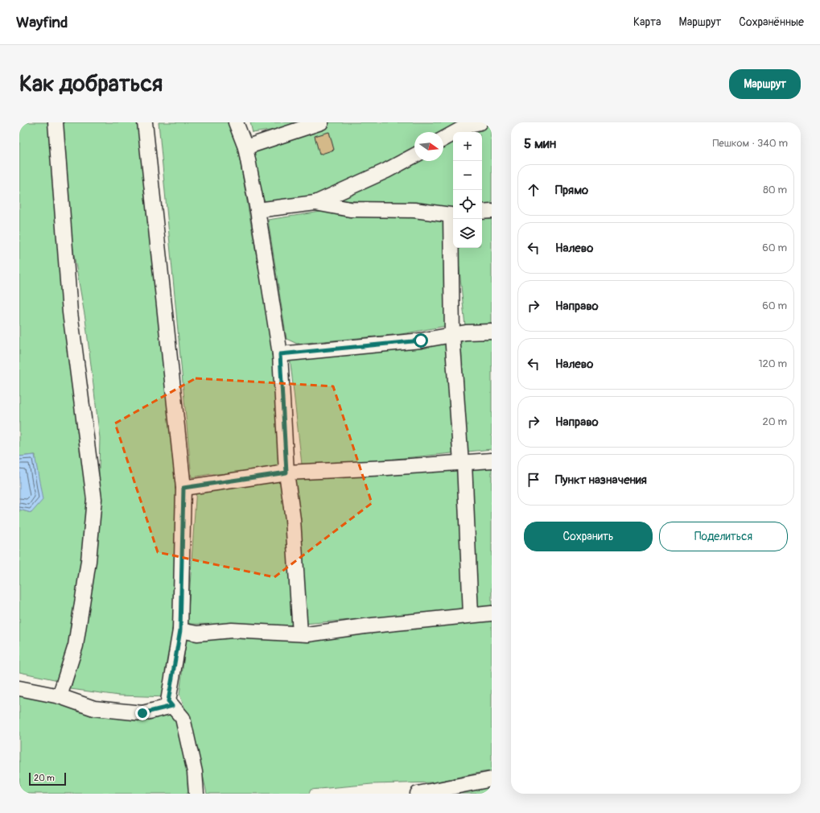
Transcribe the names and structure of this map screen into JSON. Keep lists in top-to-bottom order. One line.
{"scale_bar":"20 m","north":"right","page":{"header":"Wayfind","nav":["Карта","Маршрут","Сохранённые"],"buttons":["Маршрут",["Сохранить","Поделиться"]],"title":"Как добраться","heading":["5 мин","Пешком · 340 m"],"map_buttons":["+","−"],"list":[["Прямо","80 m"],["Налево","60 m"],["Направо","60 m"],["Налево","120 m"],["Направо","20 m"],"Пункт назначения"],"scale":"20 m"}}
